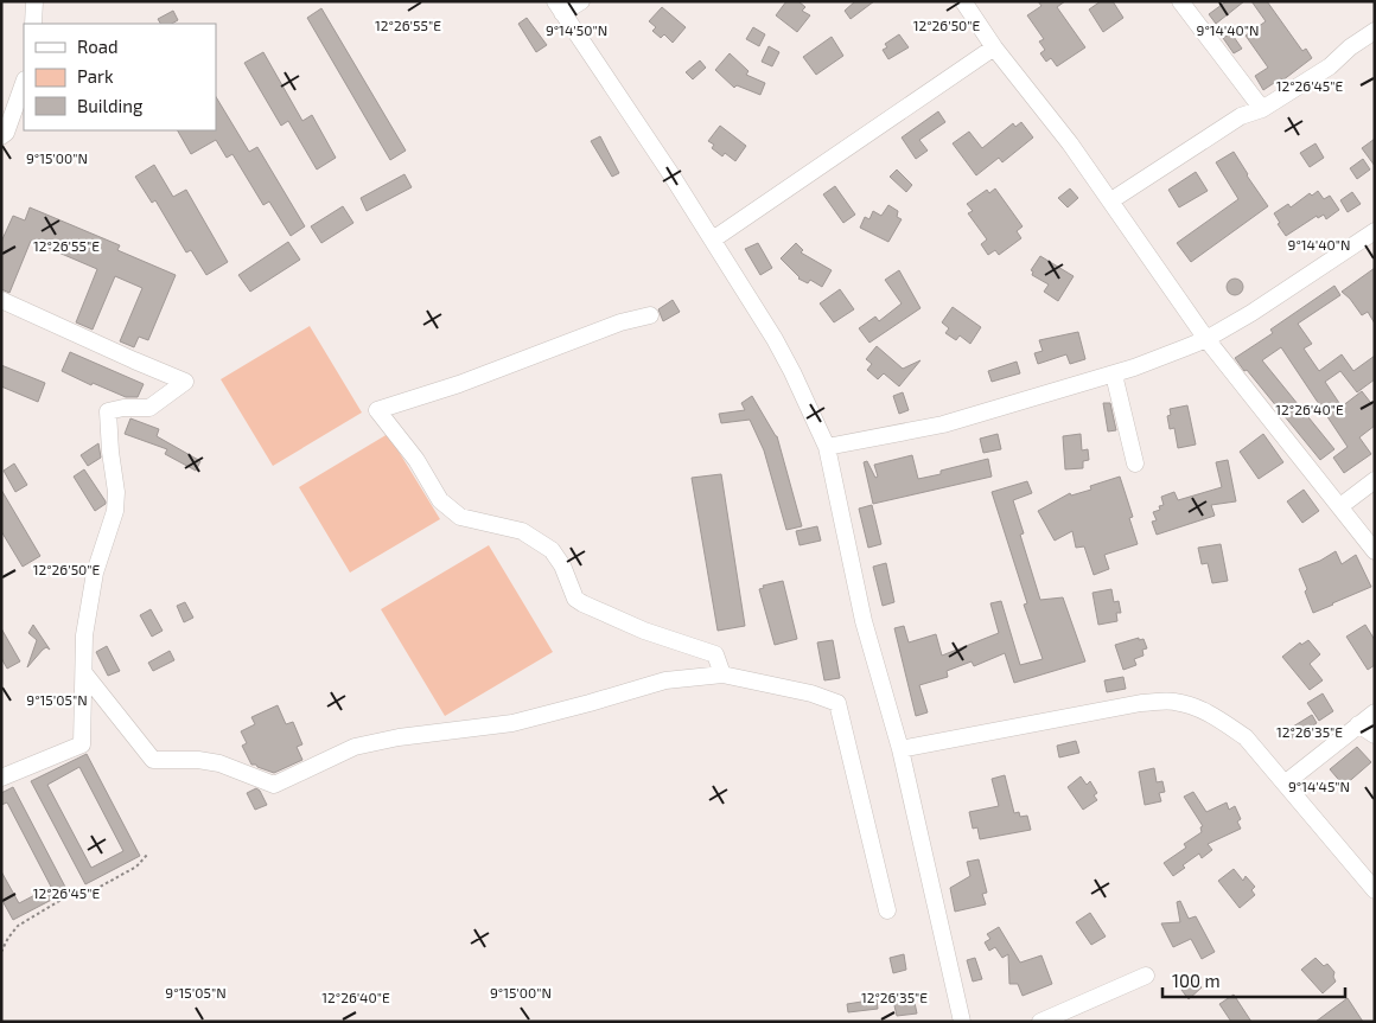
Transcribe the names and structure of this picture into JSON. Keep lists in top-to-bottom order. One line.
{"legend":["Road","Park","Building"],"scale_bar":"100 m","coordinates":["12°26'55\"E","12°26'50\"E","9°14'40\"N","9°14'50\"N","12°26'45\"E","9°15'00\"N","12°26'40\"E","9°15'05\"N","12°26'35\"E","9°14'45\"N"]}
